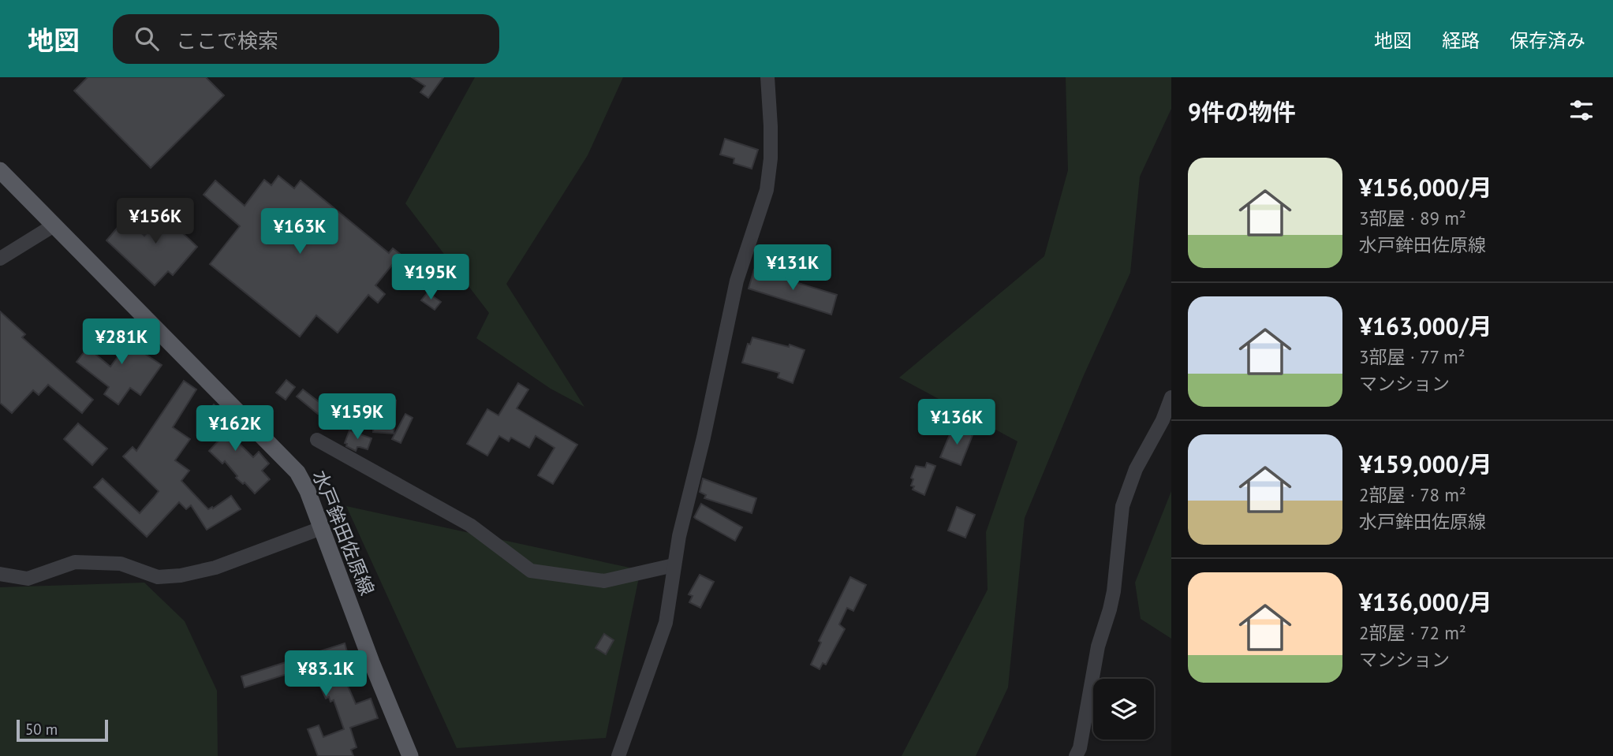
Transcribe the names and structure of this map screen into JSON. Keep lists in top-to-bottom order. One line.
{"streets":{"main road":["水戸鉾田佐原線"]},"scale_bar":"50 m","page":{"header":"地図","search":"ここで検索","nav":["地図","経路","保存済み"],"heading":"9件の物件","list":[{"name":"¥156,000/月","note":"3部屋 · 89 m² · 水戸鉾田佐原線"},{"name":"¥163,000/月","note":"3部屋 · 77 m² · マンション"},{"name":"¥159,000/月","note":"2部屋 · 78 m² · 水戸鉾田佐原線"},{"name":"¥136,000/月","note":"2部屋 · 72 m² · マンション"}],"price":["¥156K","¥163K","¥131K","¥195K","¥281K","¥159K","¥136K","¥162K","¥83.1K"],"scale":"50 m"}}
